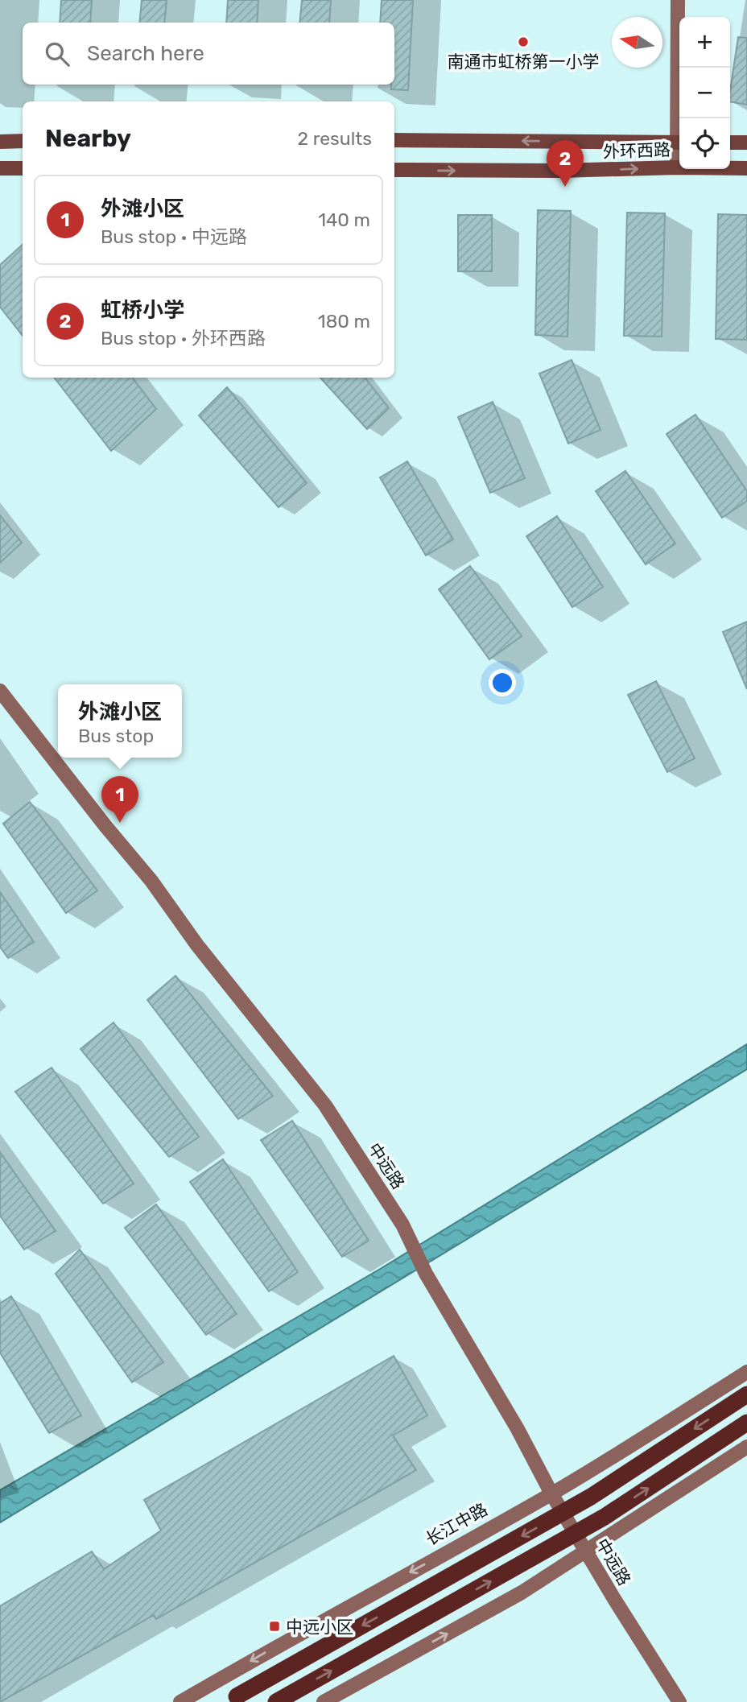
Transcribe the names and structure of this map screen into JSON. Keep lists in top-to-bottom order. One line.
{"streets":{"main road":["外环西路"],"street":["中远路","长江中路"]},"crossings":[["中远路","长江中路"]],"places":{"other":["南通市虹桥第一小学"],"transit":["中远小区"]},"north":"left","page":{"map_buttons":["+","−"],"search":"Search here","heading":["Nearby","2 results"],"pins":["2","1"],"list":[{"mark":"1","name":"外滩小区","note":"Bus stop · 中远路","value":"140 m"},{"mark":"2","name":"虹桥小学","note":"Bus stop · 外环西路","value":"180 m"}],"popup":["外滩小区","Bus stop"]}}
